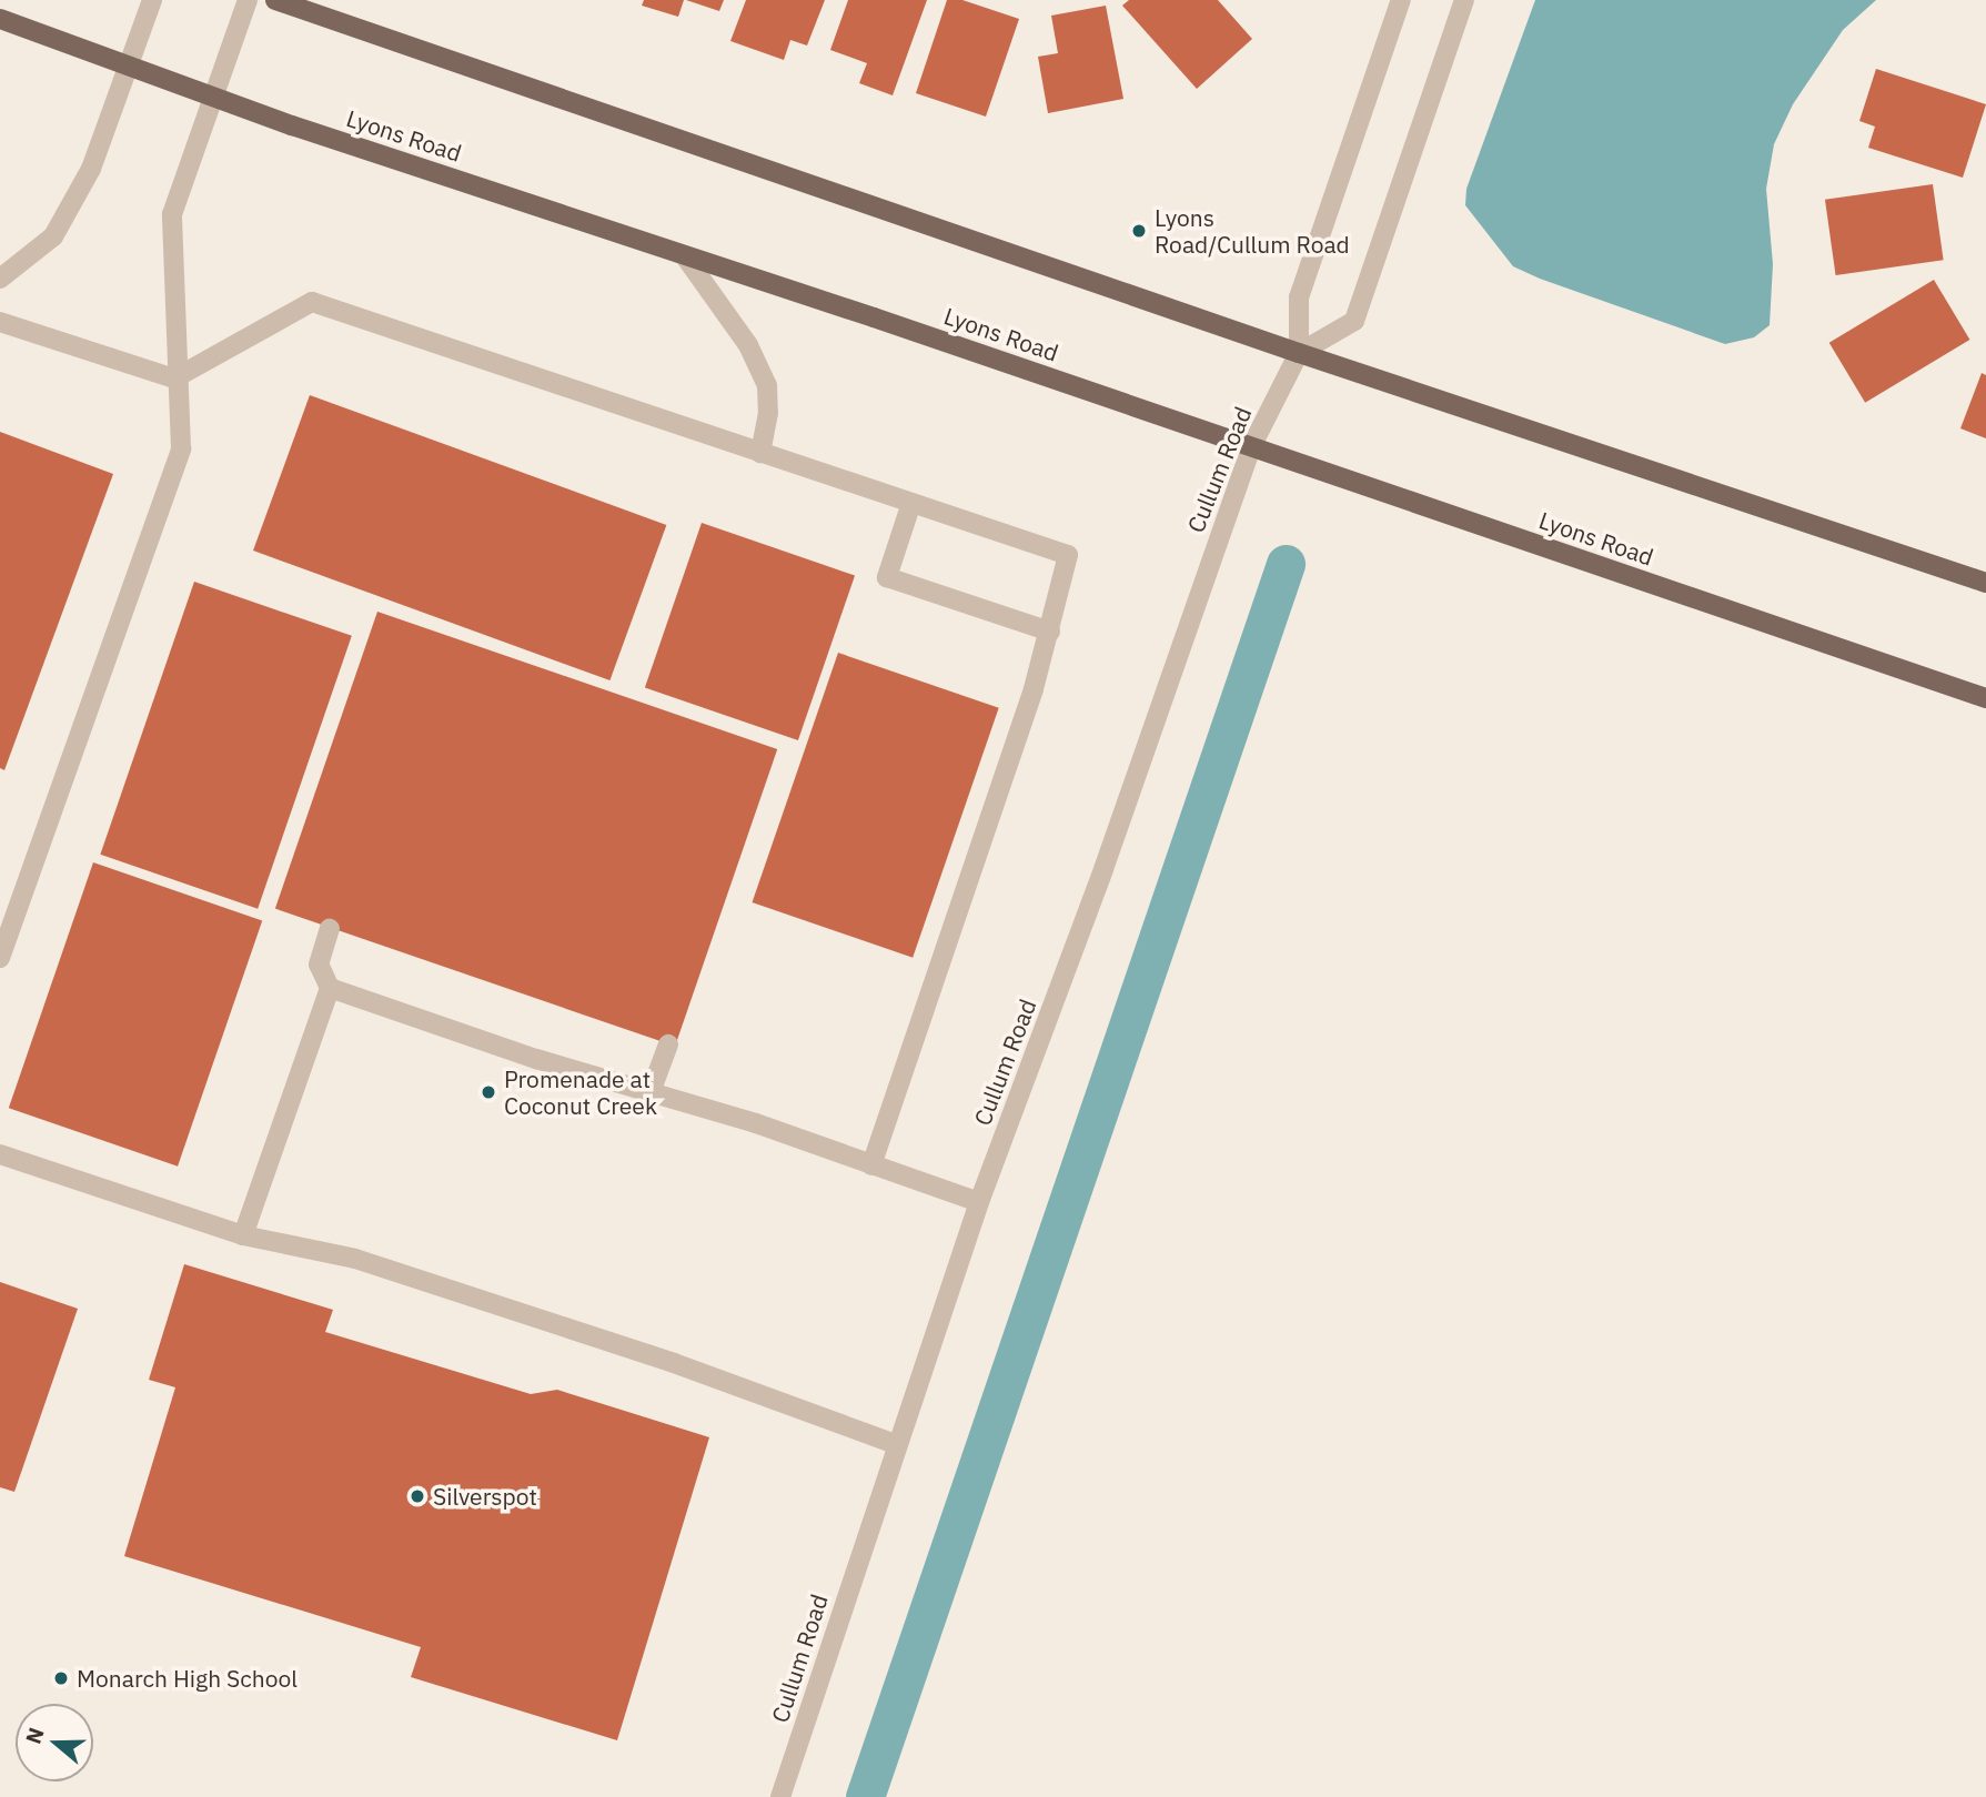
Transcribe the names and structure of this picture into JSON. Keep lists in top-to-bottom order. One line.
{"streets":{"main road":["Lyons Road"],"street":["Cullum Road"]},"crossings":[["Lyons Road","Cullum Road"]],"places":["Lyons Road/Cullum Road","Promenade at Coconut Creek","Silverspot","Monarch High School"],"north":"left"}
